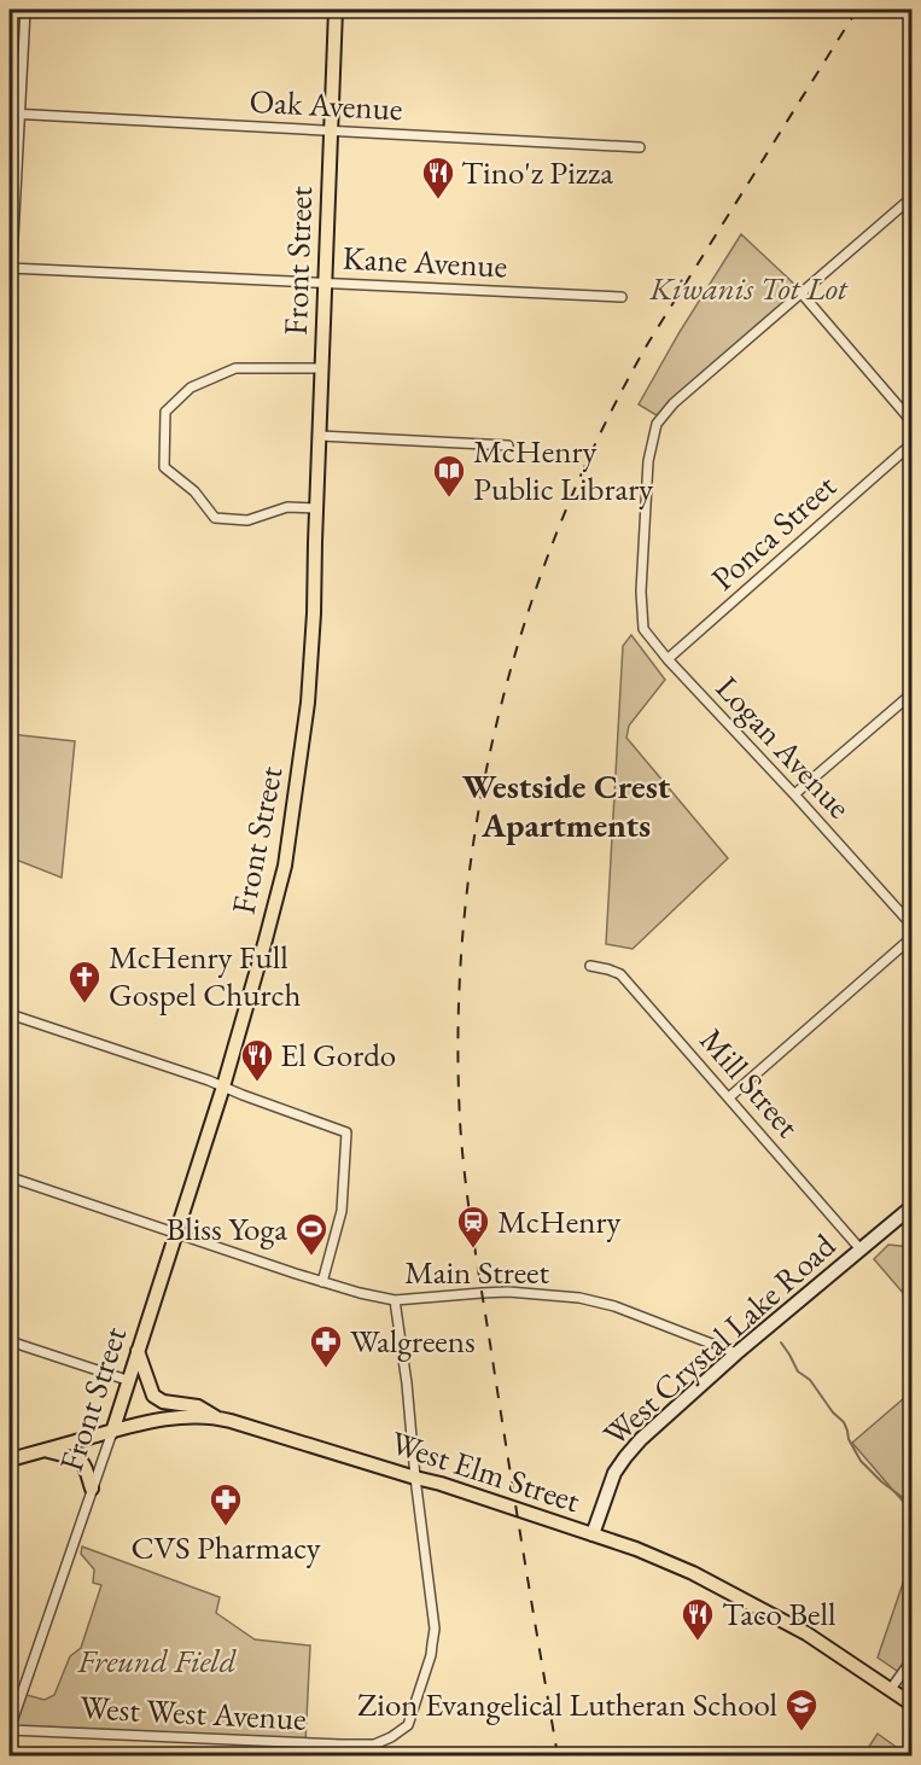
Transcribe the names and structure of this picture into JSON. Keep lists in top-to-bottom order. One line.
{"streets":{"main road":["Front Street","West Elm Street"],"street":["Oak Avenue","Kane Avenue","Ponca Street","Logan Avenue","Mill Street","Main Street","West Crystal Lake Road","West West Avenue"]},"crossings":[["Oak Avenue","Front Street"],["Front Street","Kane Avenue"],["Front Street","Main Street"],["Front Street","West Elm Street"],["Front Street","West West Avenue"],["Ponca Street","Logan Avenue"],["Mill Street","West Crystal Lake Road"],["Main Street","West Crystal Lake Road"],["West Crystal Lake Road","West Elm Street"],["West Elm Street","West West Avenue"]],"districts":["Westside Crest Apartments"],"parks":["Kiwanis Tot Lot","Freund Field"],"places":{"restaurant":["Tino'z Pizza","El Gordo","Taco Bell"],"library":["McHenry Public Library"],"church":["McHenry Full Gospel Church"],"station":["McHenry"],"sports":["Bliss Yoga"],"pharmacy":["Walgreens","CVS Pharmacy"],"school or university":["Zion Evangelical Lutheran School"]}}
